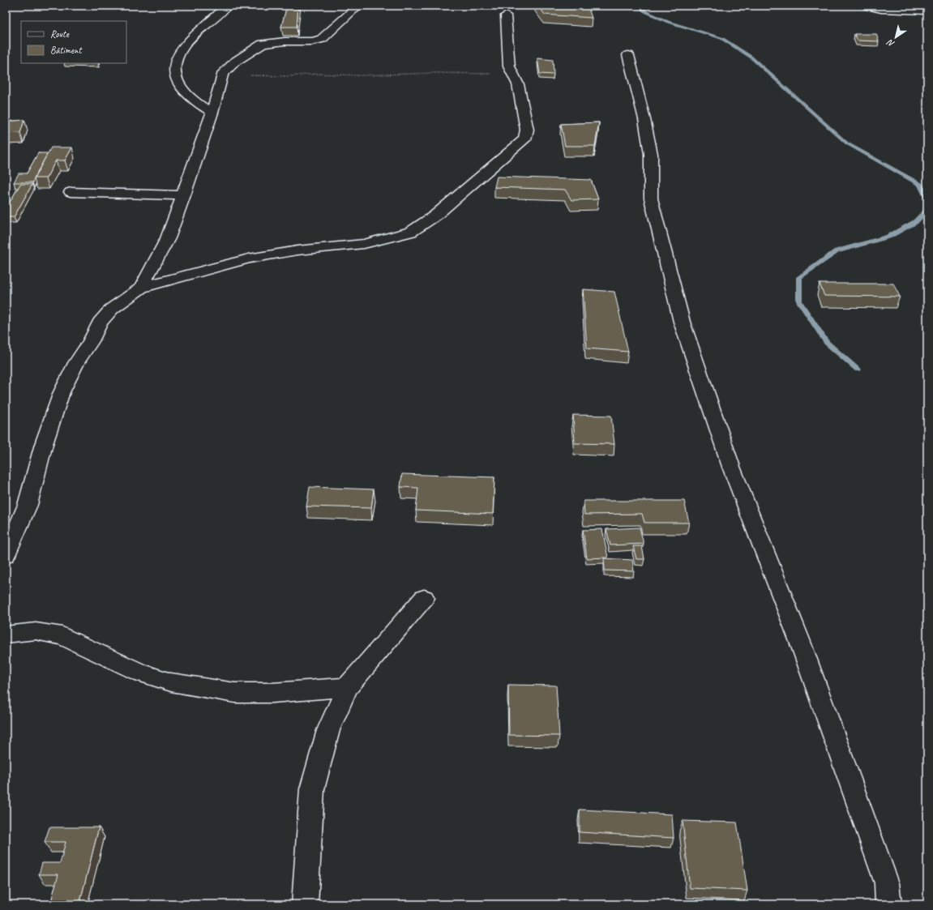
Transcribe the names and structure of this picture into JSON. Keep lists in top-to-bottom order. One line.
{"legend":["Route","Bâtiment"],"north":"bottom left"}
